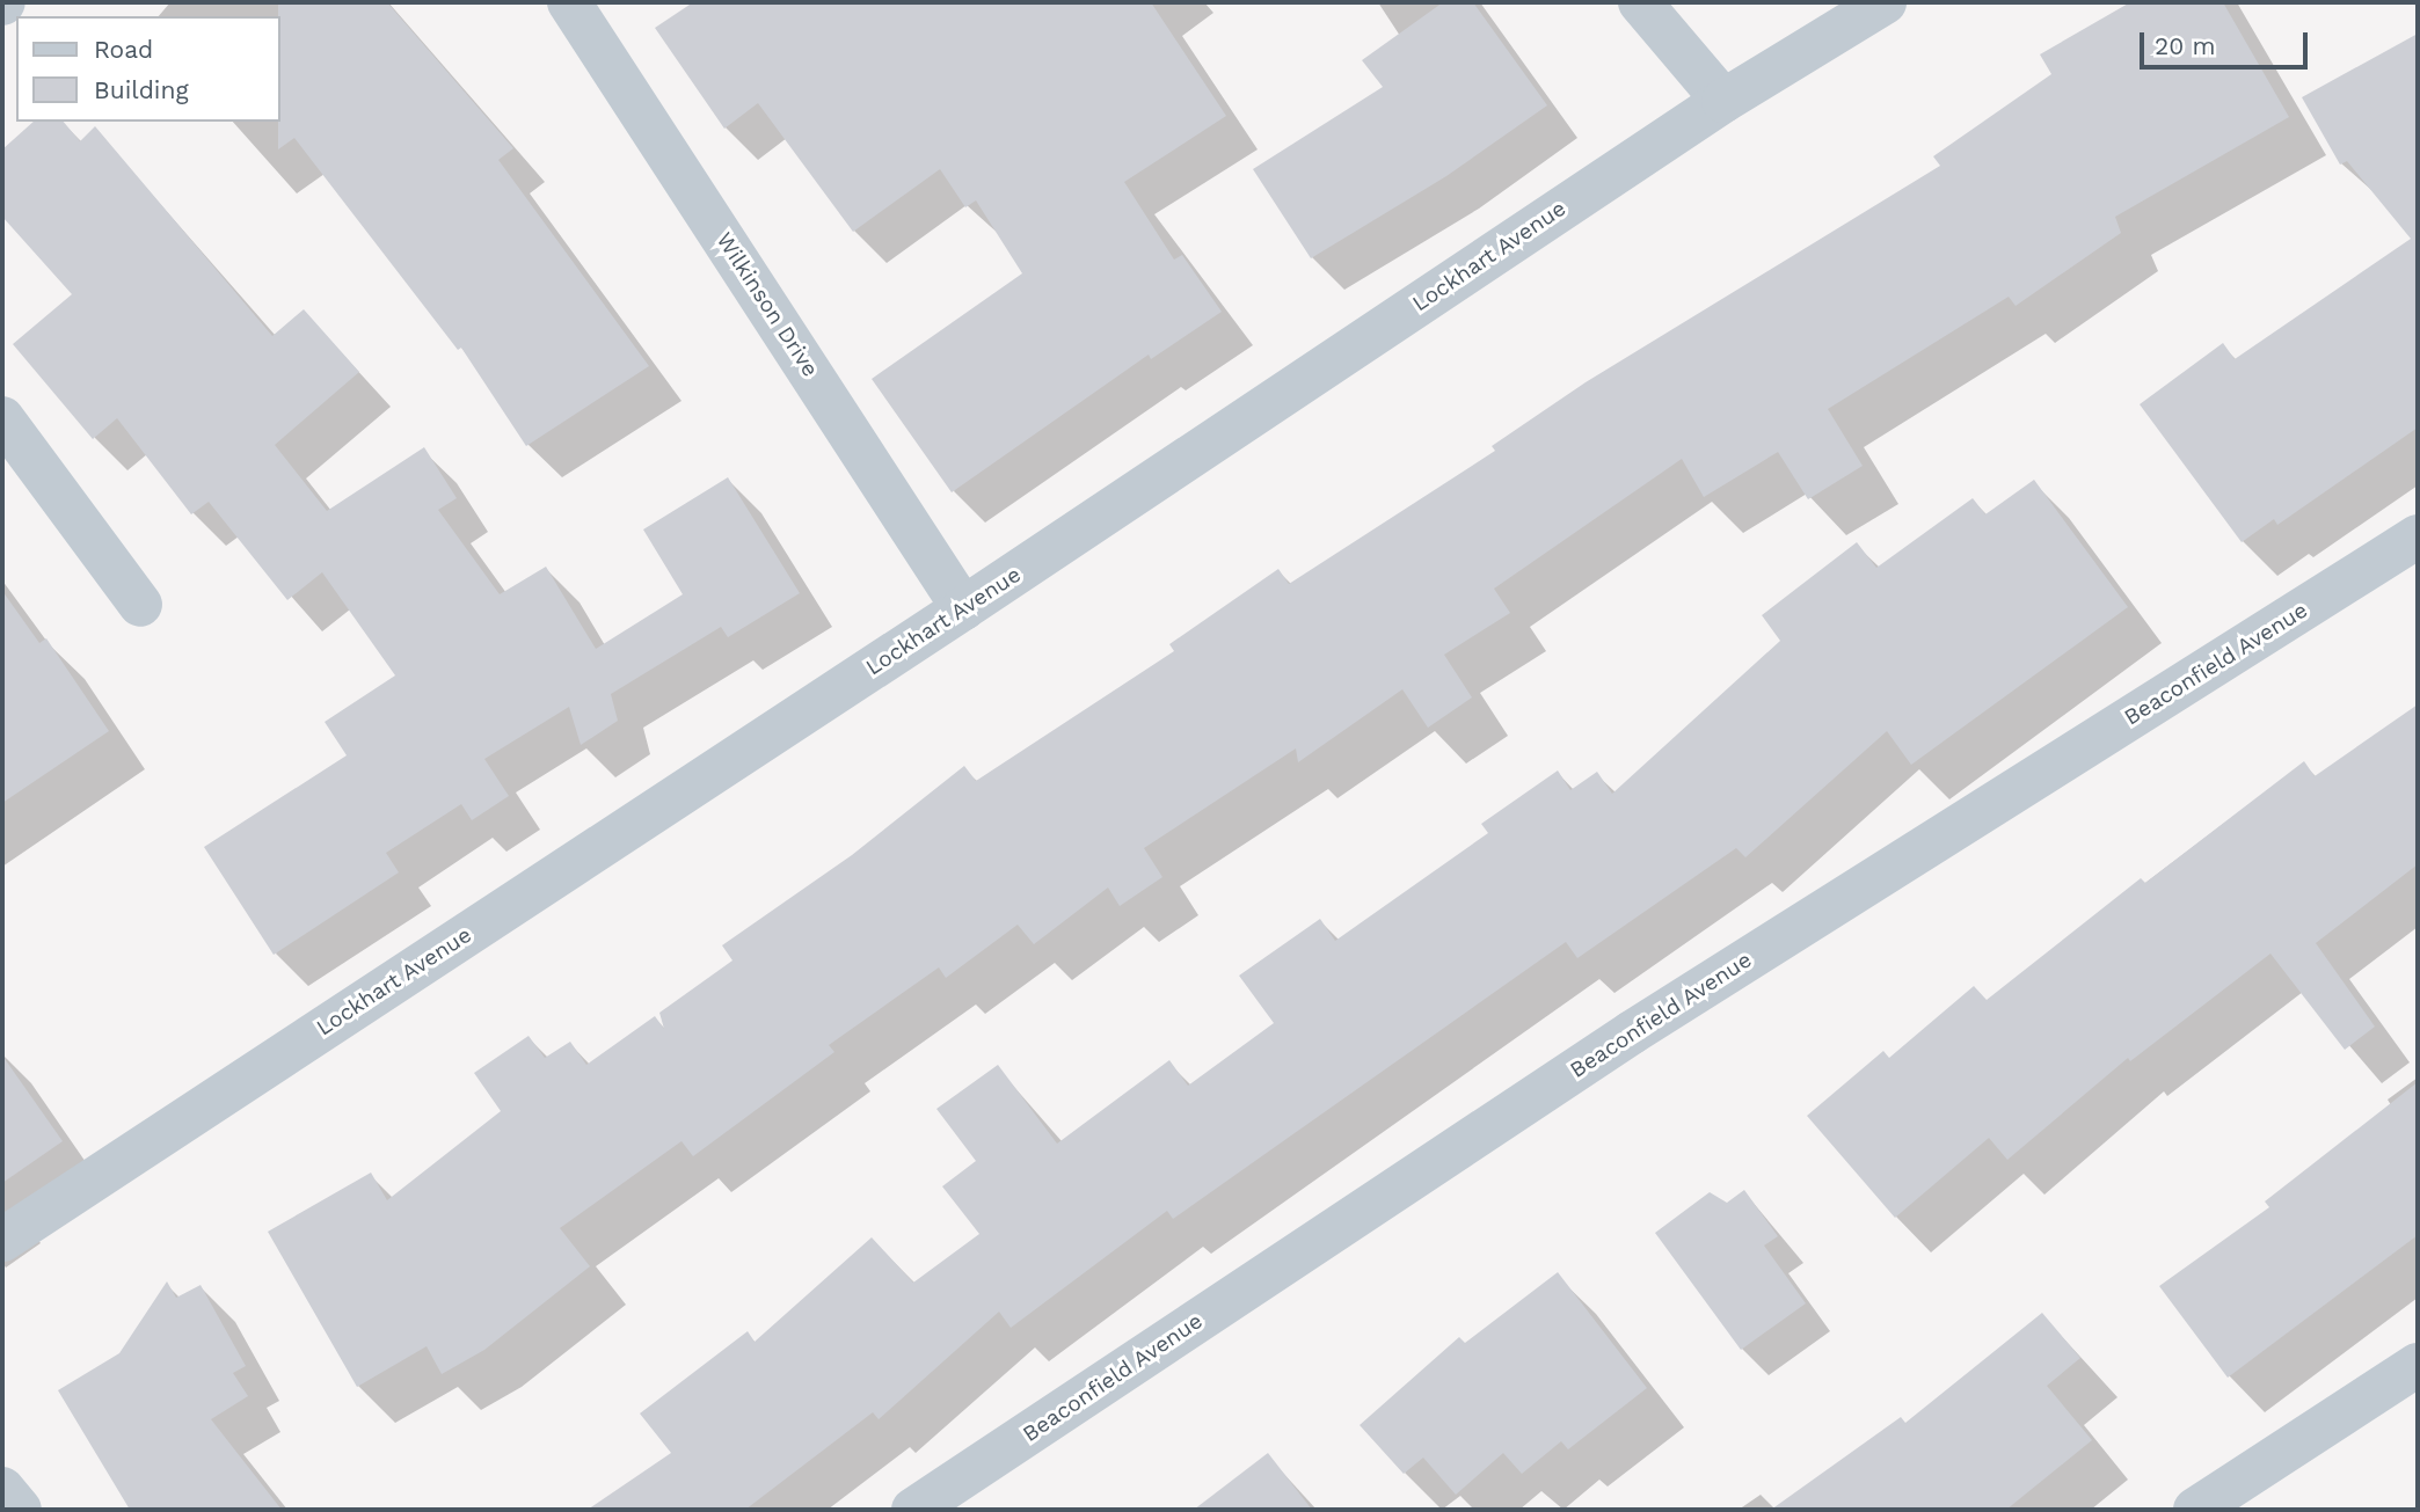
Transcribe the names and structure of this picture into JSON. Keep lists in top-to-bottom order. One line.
{"streets":{"street":["Lockhart Avenue","Wilkinson Drive","Beaconfield Avenue"]},"crossings":[["Lockhart Avenue","Wilkinson Drive"]],"legend":["Road","Building"],"scale_bar":"20 m"}
